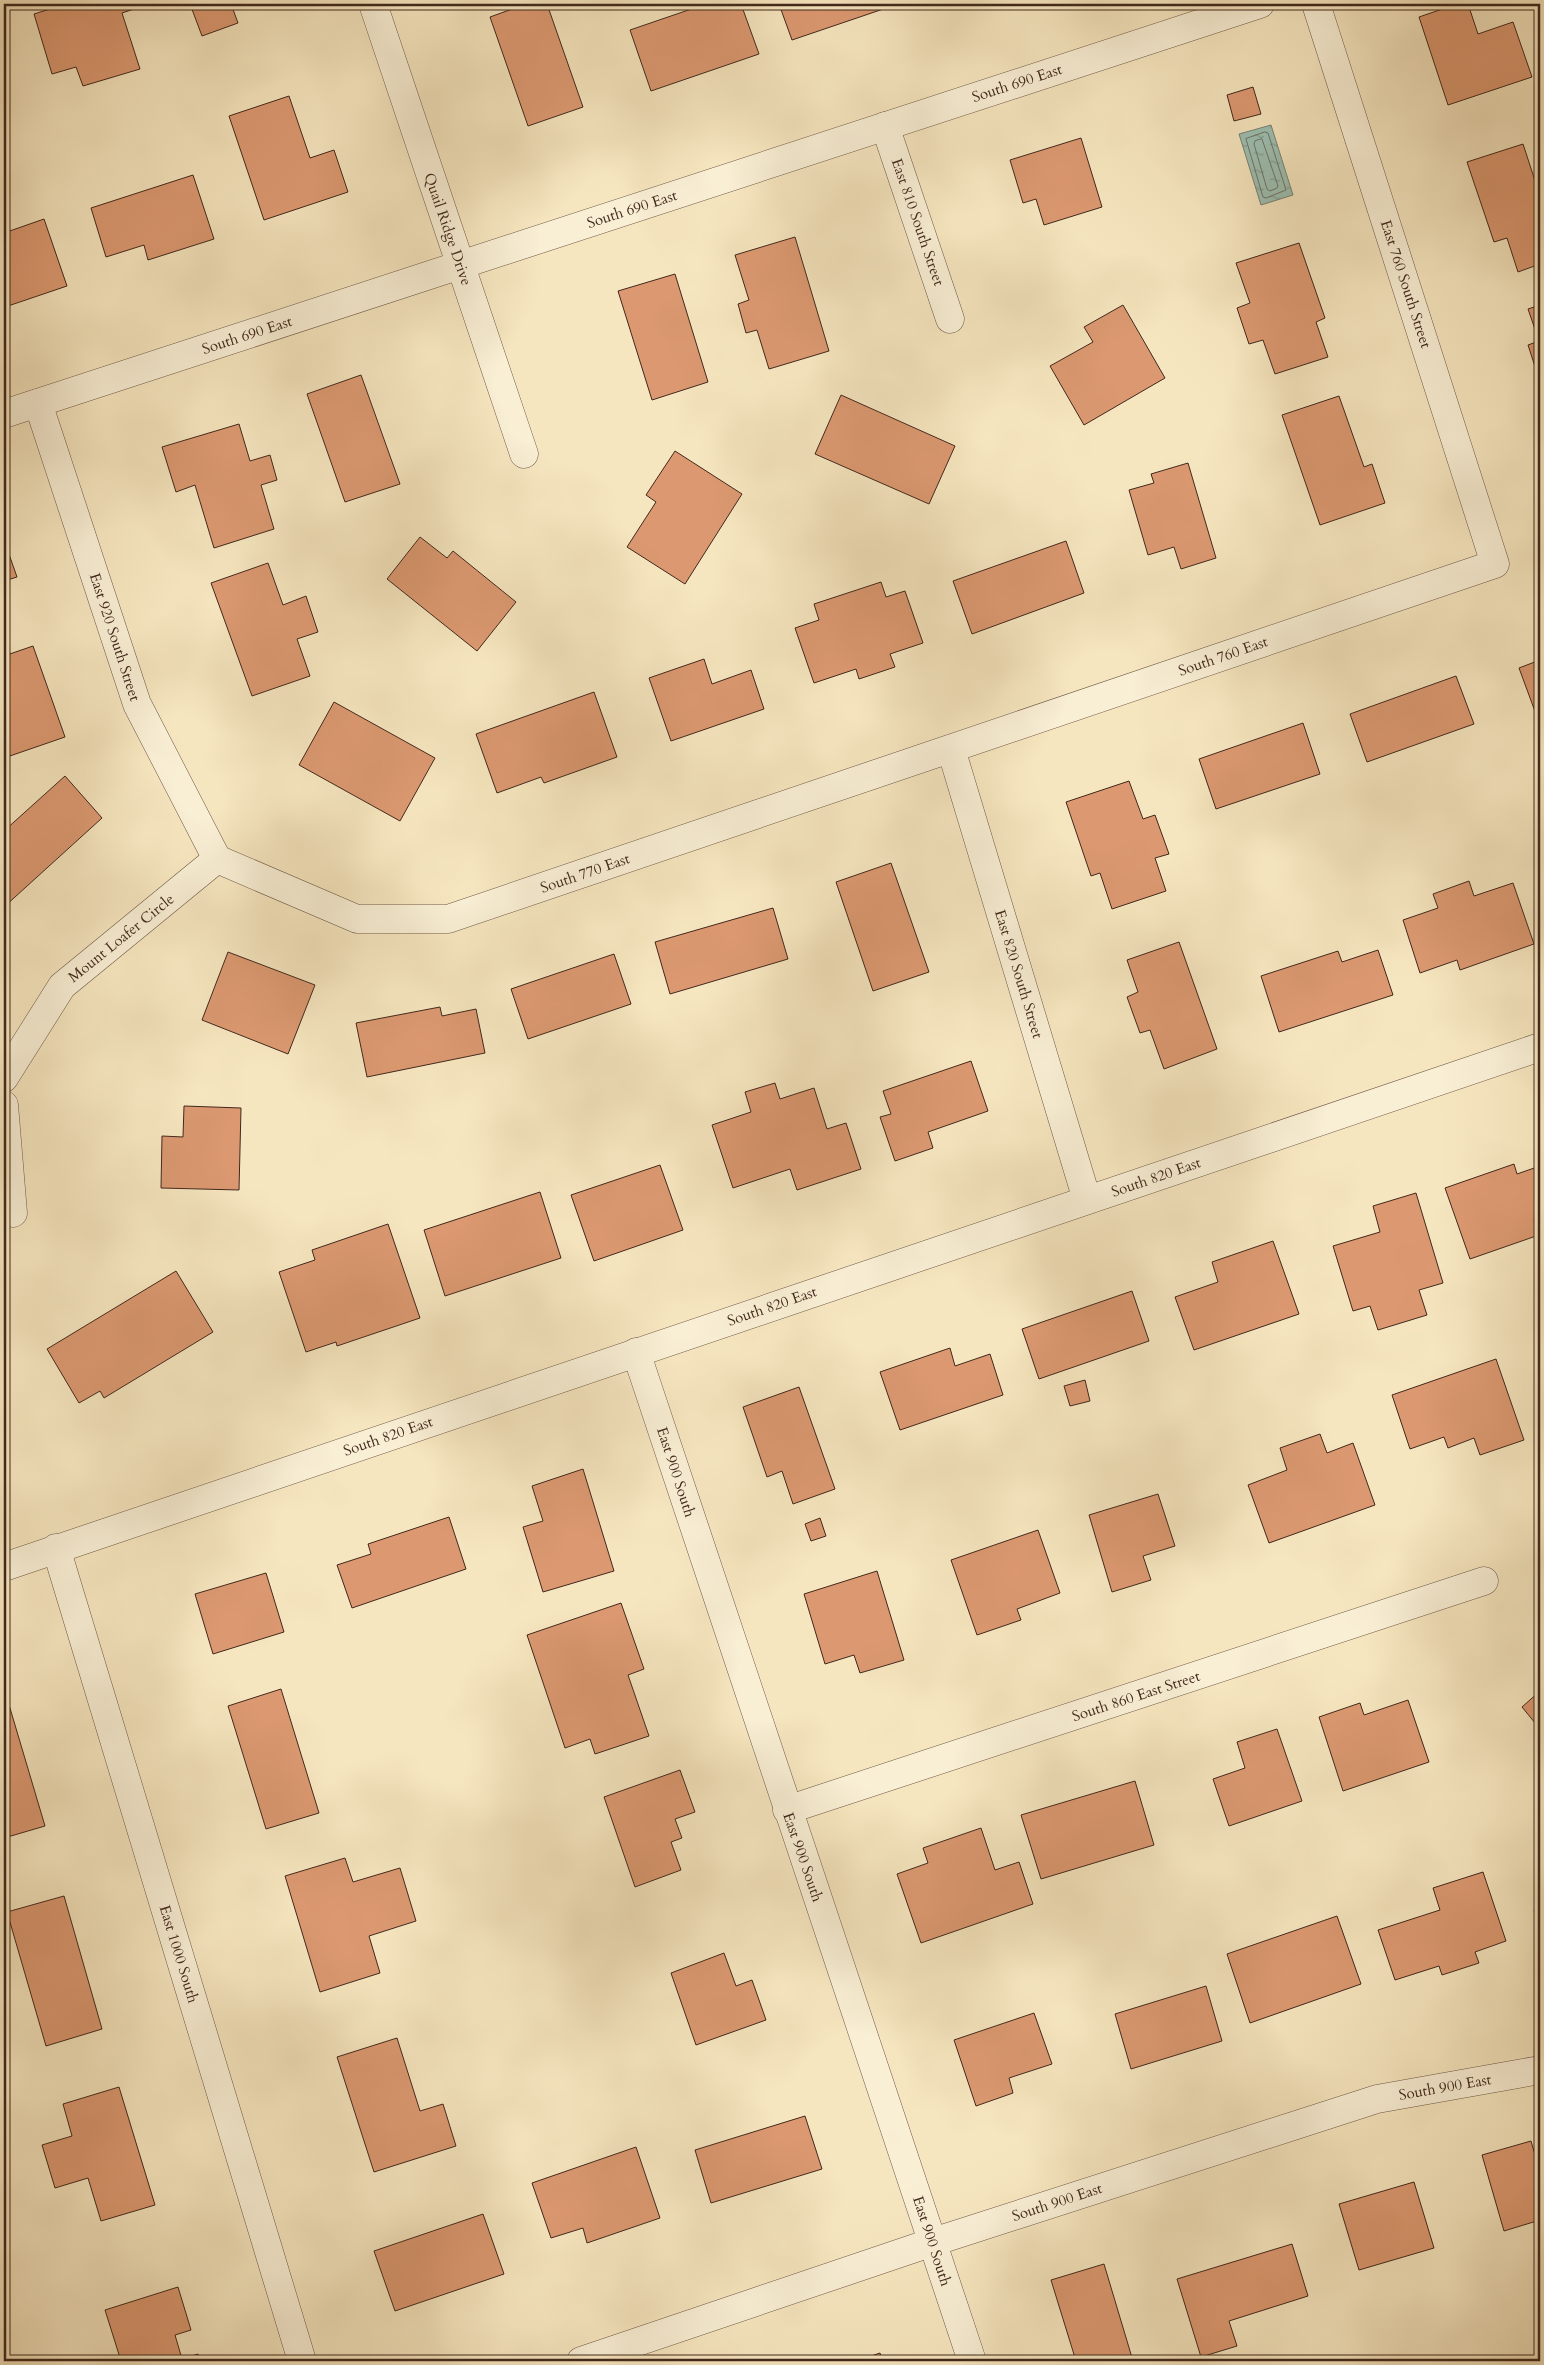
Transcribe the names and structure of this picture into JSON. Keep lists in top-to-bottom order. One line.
{"streets":{"street":["South 690 East","East 810 South Street","Quail Ridge Drive","East 760 South Street","East 920 South Street","South 760 East","South 770 East","Mount Loafer Circle","East 820 South Street","South 820 East","East 900 South","South 860 East Street","East 1000 South","South 900 East"]},"crossings":[["South 690 East","East 810 South Street"],["South 690 East","Quail Ridge Drive"],["South 690 East","East 920 South Street"],["East 760 South Street","South 760 East"],["East 920 South Street","South 770 East"],["East 920 South Street","Mount Loafer Circle"],["South 760 East","South 770 East"],["South 760 East","East 820 South Street"],["South 770 East","Mount Loafer Circle"],["South 770 East","East 820 South Street"],["East 820 South Street","South 820 East"],["South 820 East","East 900 South"],["South 820 East","East 1000 South"],["East 900 South","South 860 East Street"],["East 900 South","South 900 East"]]}
